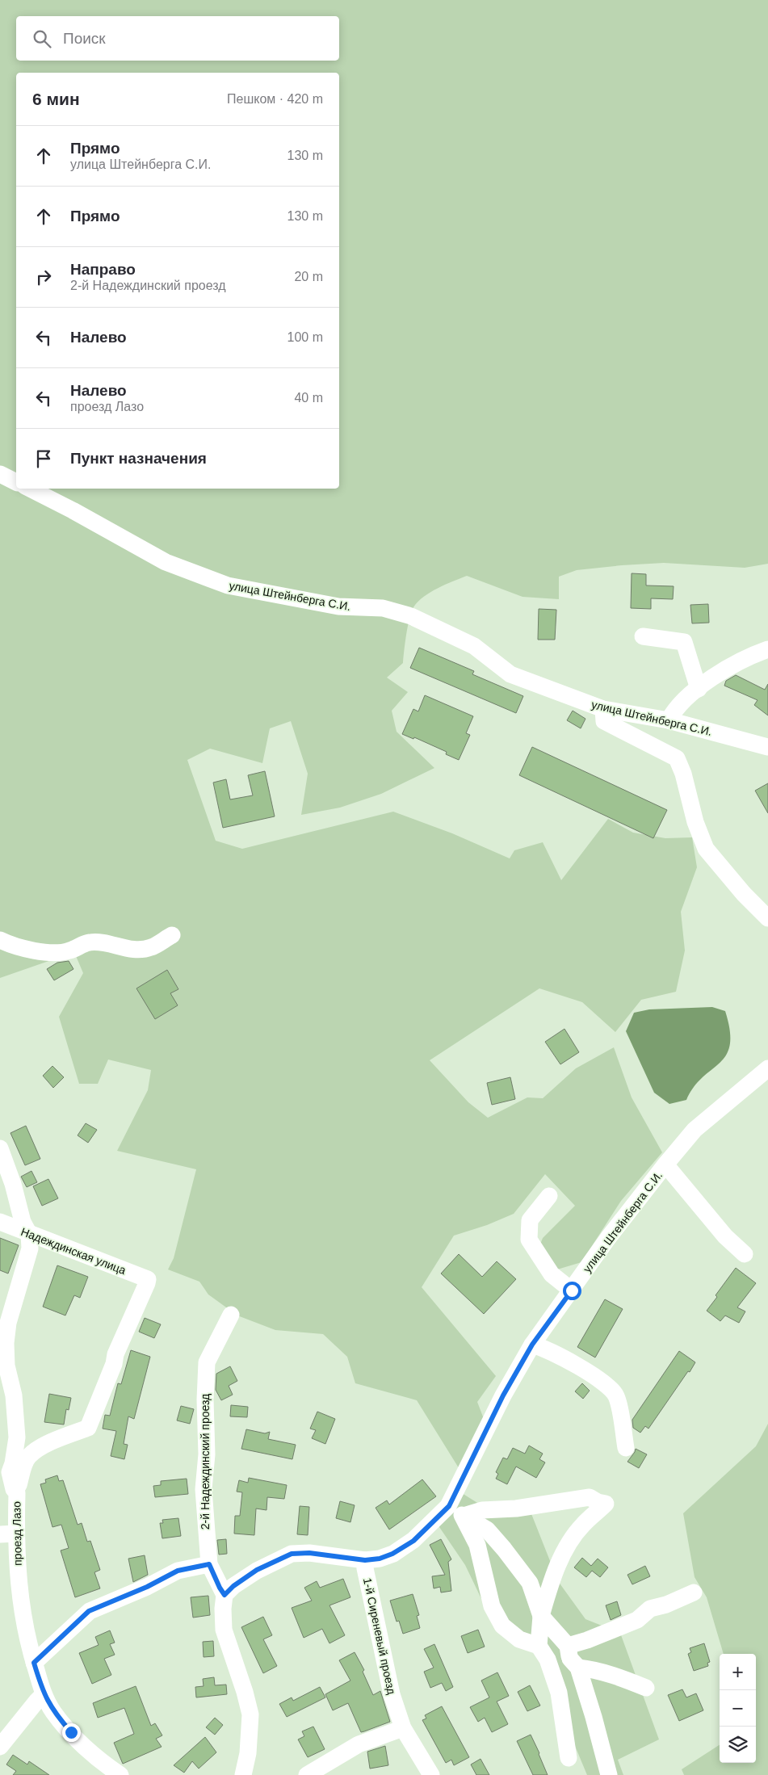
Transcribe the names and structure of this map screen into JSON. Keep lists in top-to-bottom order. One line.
{"streets":{"street":["улица Штейнберга С.И.","Надеждинская улица","2-й Надеждинский проезд","проезд Лазо","1-й Сиреневый проезд"]},"crossings":[["улица Штейнберга С.И.","2-й Надеждинский проезд"],["улица Штейнберга С.И.","1-й Сиреневый проезд"],["Надеждинская улица","проезд Лазо"]],"page":{"search":"Поиск","heading":["6 мин","Пешком · 420 m"],"list":[["Прямо","улица Штейнберга С.И.","130 m"],["Прямо","130 m"],["Направо","2-й Надеждинский проезд","20 m"],["Налево","100 m"],["Налево","проезд Лазо","40 m"],"Пункт назначения"],"map_buttons":["+","−"]}}
